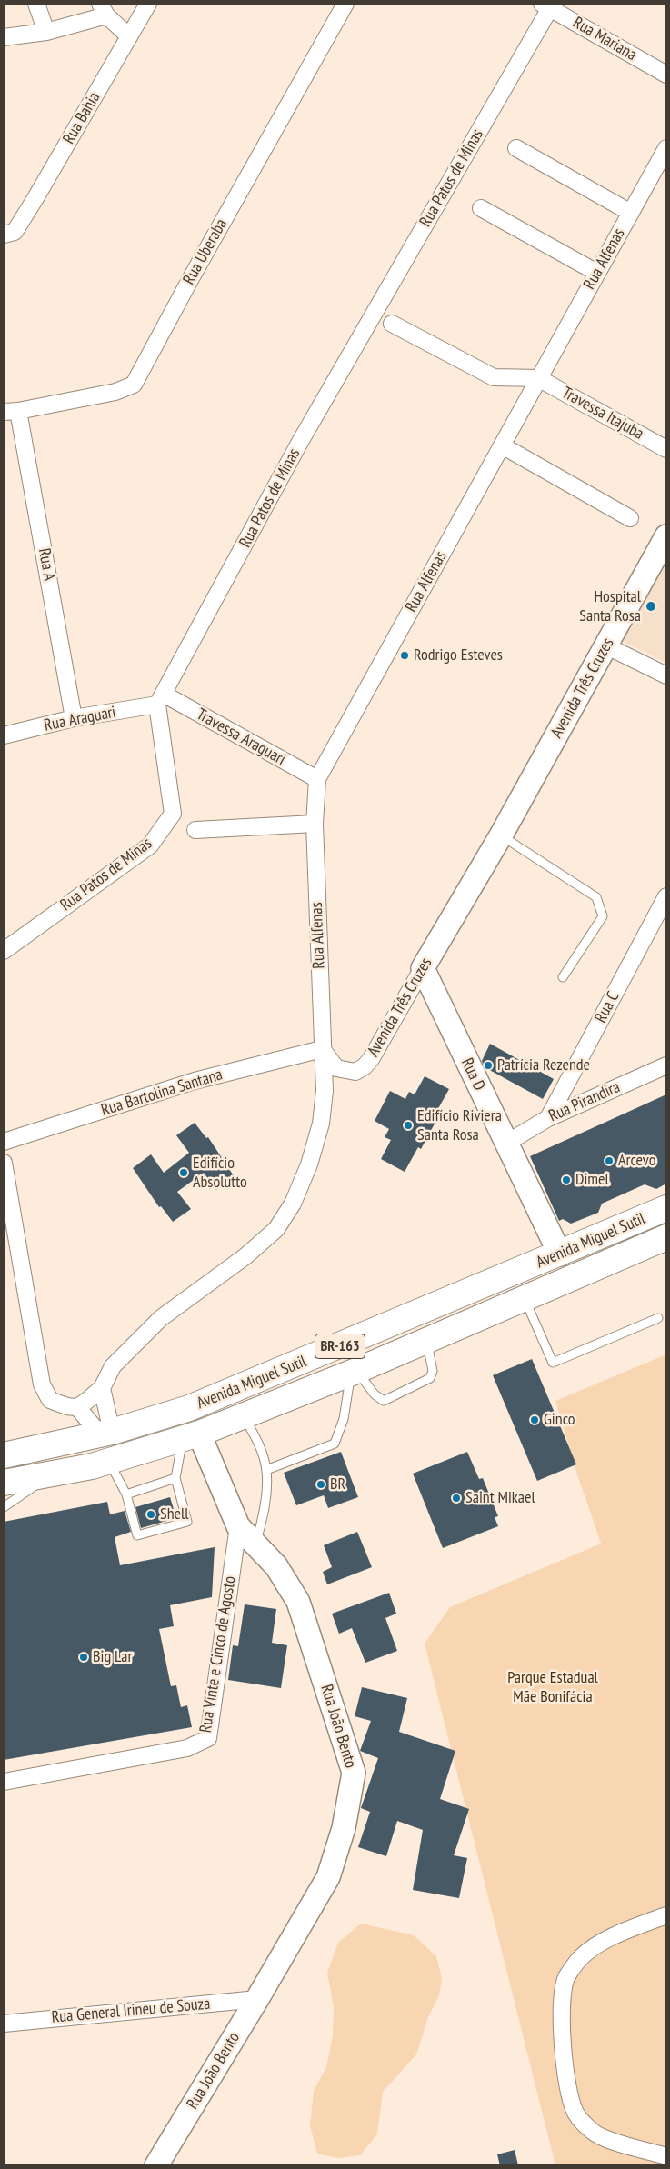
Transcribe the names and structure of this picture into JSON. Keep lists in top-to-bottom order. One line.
{"streets":{"highway":["Avenida Miguel Sutil","BR-163"],"street":["Rua Mariana","Rua Bahia","Rua Patos de Minas","Rua Uberaba","Rua Alfenas","Travessa Itajuba","Rua A","Avenida Três Cruzes","Rua Araguari","Travessa Araguari","Rua C","Rua D","Rua Bartolina Santana","Rua Pirandira","Rua Vinte e Cinco de Agosto","Rua João Bento","Rua General Irineu de Souza"]},"crossings":[["Rua Mariana","Rua Patos de Minas"],["Rua Patos de Minas","Rua Araguari"],["Rua Patos de Minas","Travessa Araguari"],["Rua Uberaba","Rua A"],["Rua Alfenas","Travessa Itajuba"],["Rua Alfenas","Avenida Três Cruzes"],["Rua Alfenas","Travessa Araguari"],["Rua Alfenas","Rua Bartolina Santana"],["Rua A","Rua Araguari"],["Avenida Três Cruzes","Rua D"],["Avenida Três Cruzes","Rua Bartolina Santana"],["Rua Araguari","Travessa Araguari"],["Rua C","Rua Pirandira"],["Rua D","Rua Pirandira"],["Rua D","Avenida Miguel Sutil"],["Avenida Miguel Sutil","Rua João Bento"],["Rua Vinte e Cinco de Agosto","Rua João Bento"],["Rua João Bento","Rua General Irineu de Souza"]],"parks":["Parque Estadual Mãe Bonifácia"],"places":["Hospital Santa Rosa","Rodrigo Esteves","Patrícia Rezende","Edifício Riviera Santa Rosa","Arcevo","Edifício Absolutto","Dimel","Ginco","BR","Saint Mikael","Shell","Big Lar"]}
